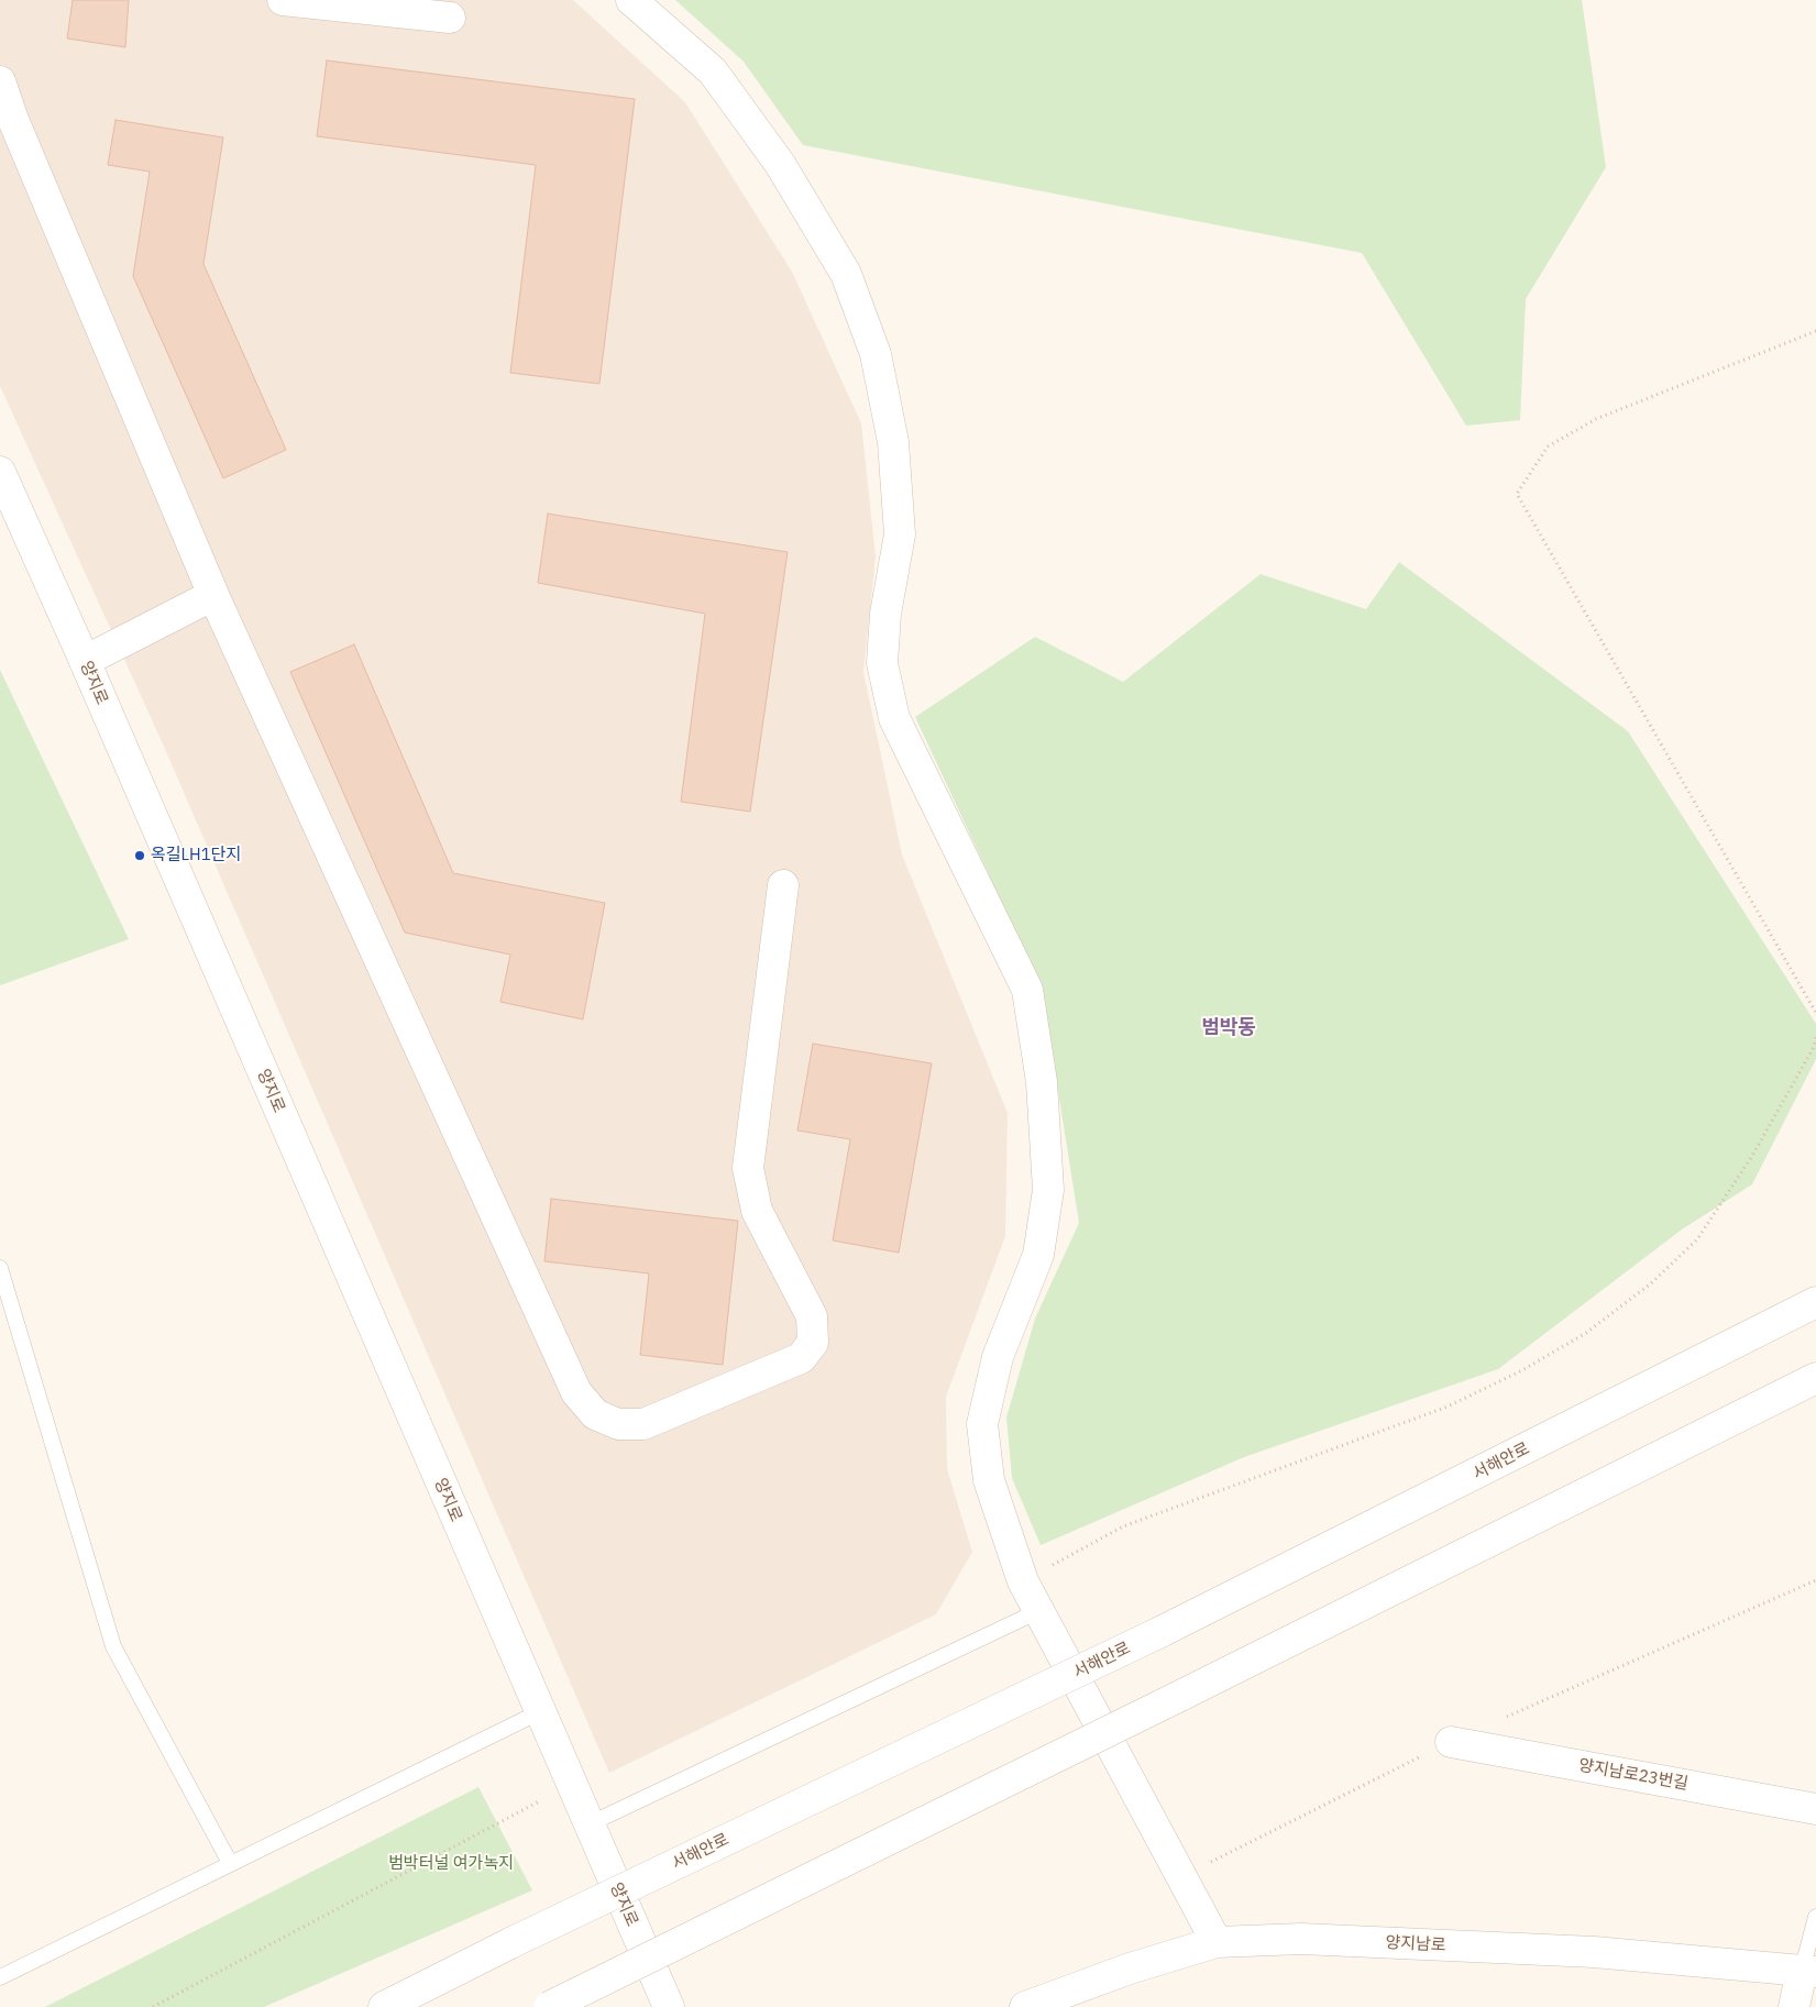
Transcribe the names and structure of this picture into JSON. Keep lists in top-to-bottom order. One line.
{"streets":{"street":["양지로","서해안로","양지남로23번길","양지남로"]},"districts":["범박동"],"parks":["범박터널 여가녹지"],"places":["옥길LH1단지"]}
